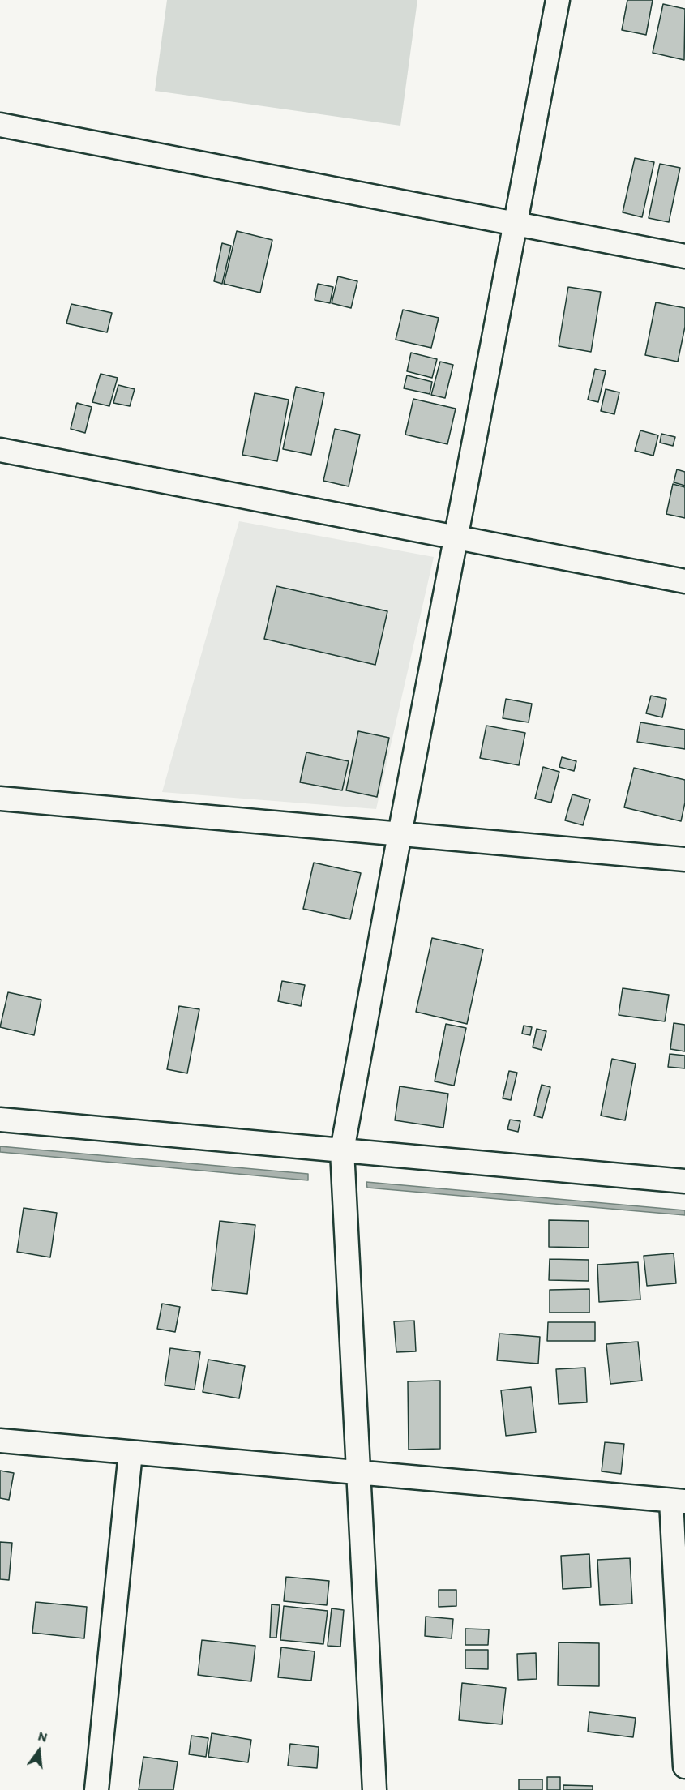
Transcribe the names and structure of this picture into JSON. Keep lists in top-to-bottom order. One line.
{"north":"top"}
